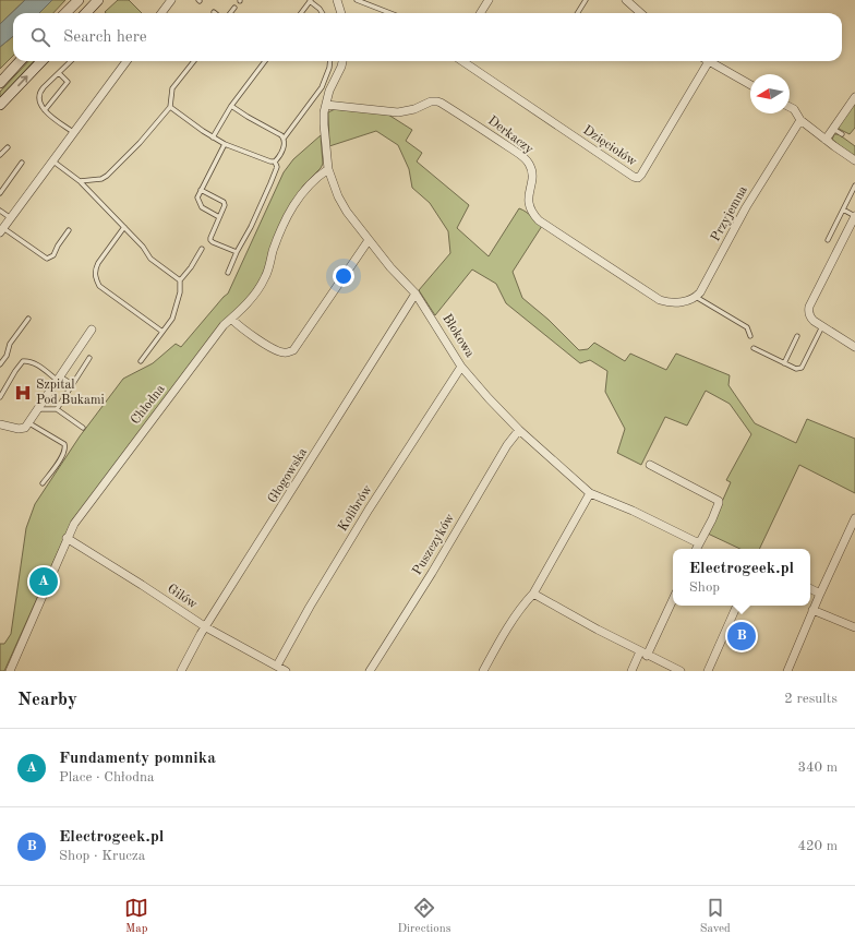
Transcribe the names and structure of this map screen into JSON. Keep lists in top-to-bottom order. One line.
{"streets":{"street":["Derkaczy","Dzięciołów","Przyjemna","Blokowa","Chłodna","Głogowska","Kolibrów","Puszczyków","Gilów"]},"crossings":[["Derkaczy","Przyjemna"],["Derkaczy","Blokowa"],["Blokowa","Chłodna"],["Blokowa","Głogowska"],["Blokowa","Kolibrów"],["Blokowa","Puszczyków"],["Chłodna","Gilów"],["Głogowska","Gilów"],["Kolibrów","Gilów"]],"places":{"hospital":["Szpital Pod Bukami"]},"north":"left","page":{"search":"Search here","popup":["Electrogeek.pl","Shop"],"pins":["A","B"],"heading":["Nearby","2 results"],"list":[{"mark":"A","name":"Fundamenty pomnika","note":"Place · Chłodna","value":"340 m"},{"mark":"B","name":"Electrogeek.pl","note":"Shop · Krucza","value":"420 m"}],"nav":["Map","Directions","Saved"]}}
